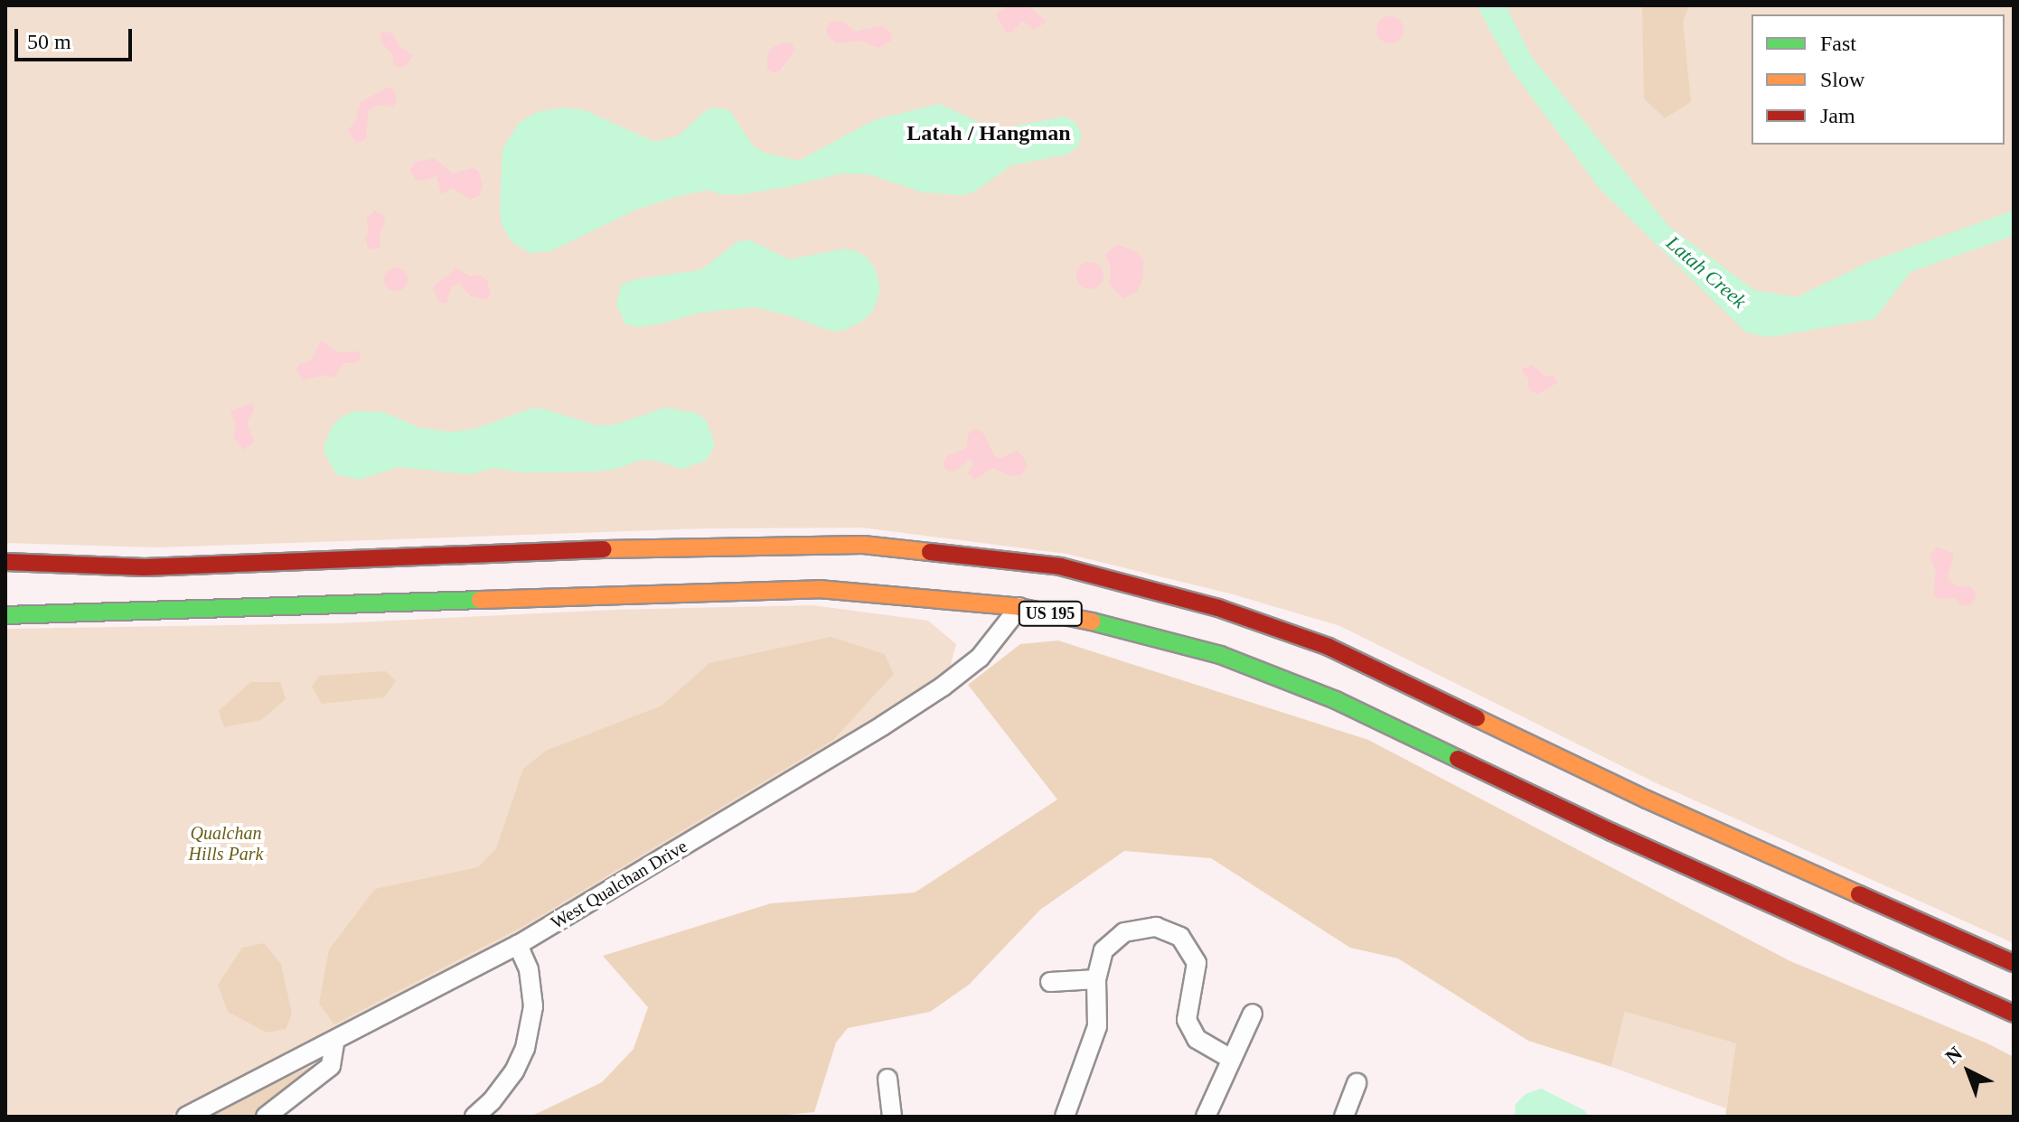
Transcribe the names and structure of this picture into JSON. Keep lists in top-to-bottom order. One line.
{"streets":{"highway":["US 195"],"street":["West Qualchan Drive"]},"crossings":[["US 195","West Qualchan Drive"]],"districts":["Latah / Hangman"],"water":["Latah Creek"],"parks":["Qualchan Hills Park"],"legend":["Fast","Slow","Jam"],"scale_bar":"50 m","north":"top left"}
